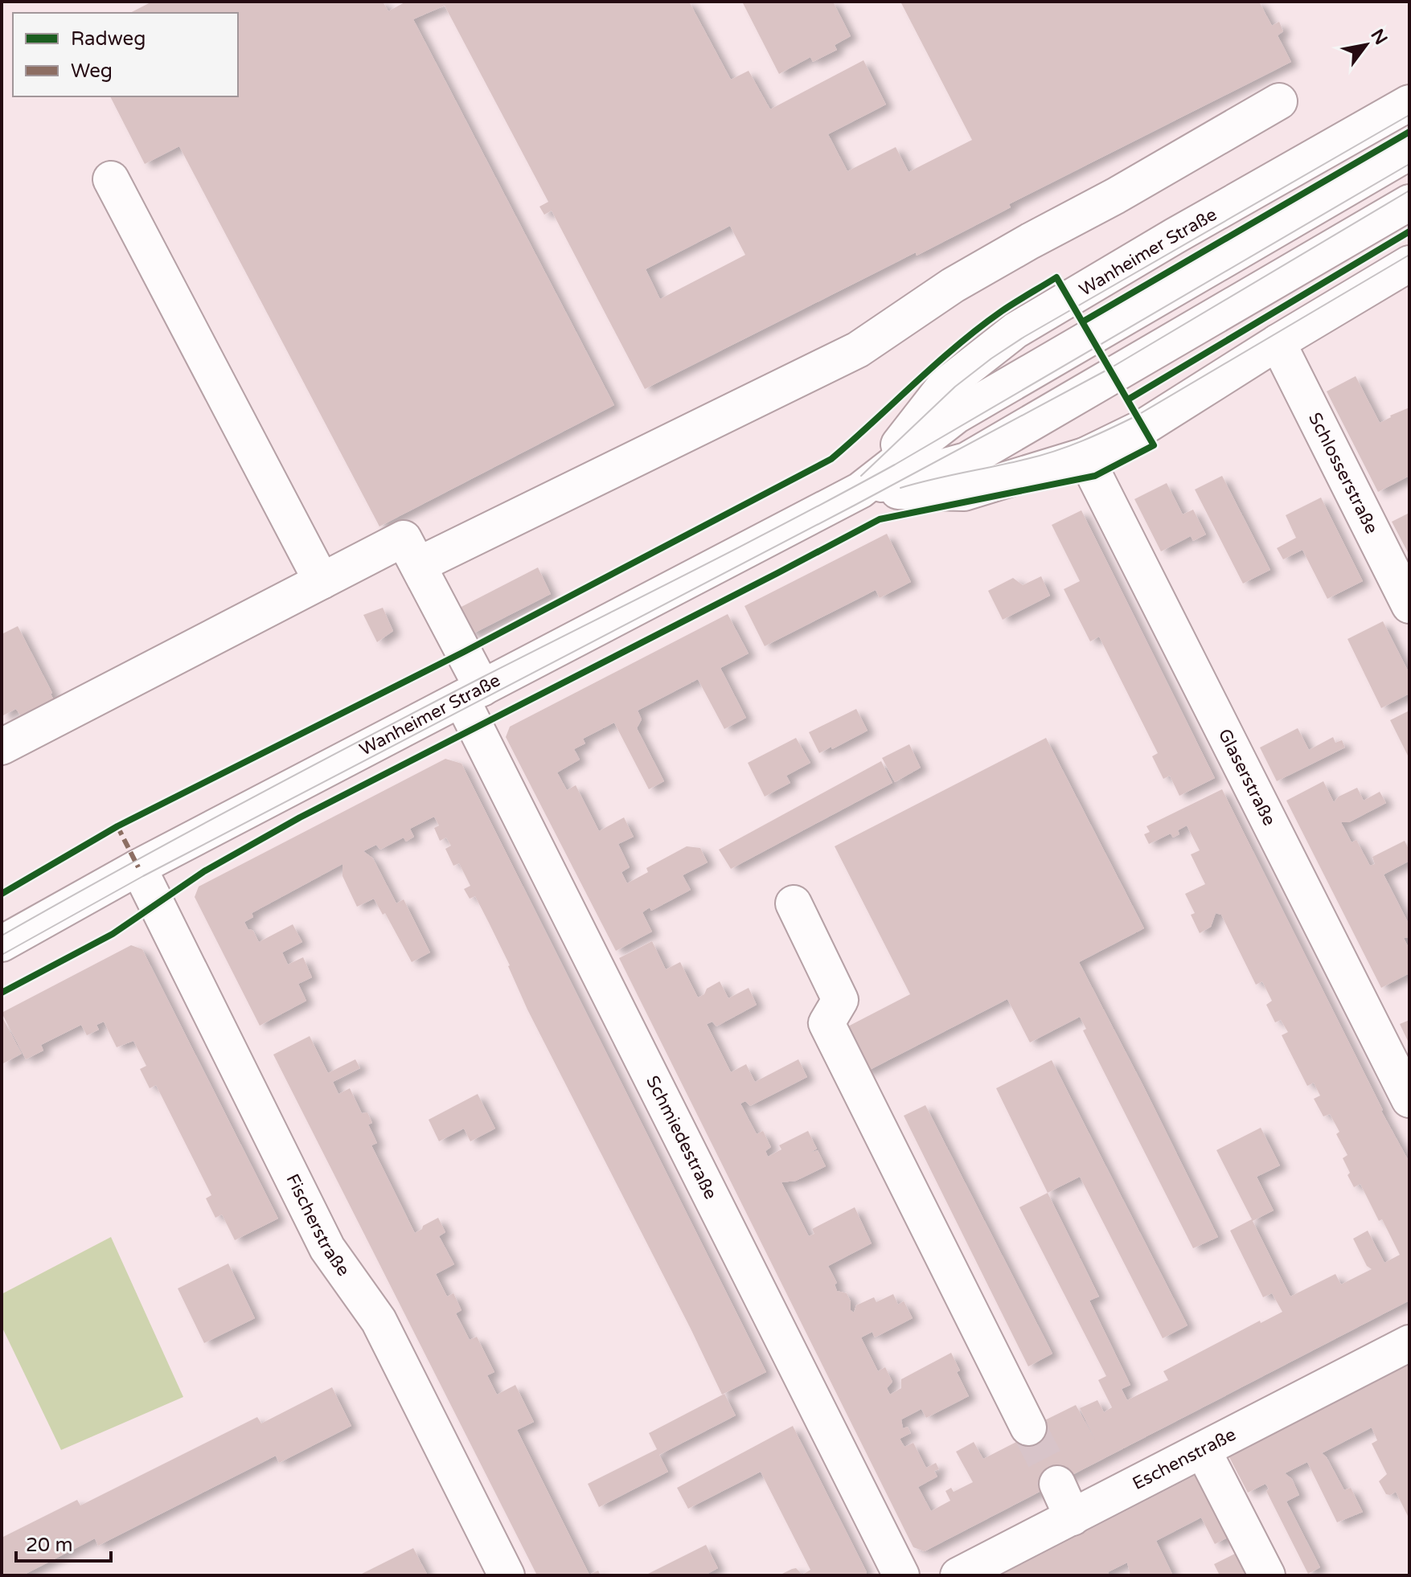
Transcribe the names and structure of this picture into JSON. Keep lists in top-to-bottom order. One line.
{"streets":{"street":["Wanheimer Straße","Schlosserstraße","Glaserstraße","Schmiedestraße","Fischerstraße","Eschenstraße"]},"crossings":[["Wanheimer Straße","Schlosserstraße"],["Wanheimer Straße","Glaserstraße"],["Wanheimer Straße","Schmiedestraße"],["Wanheimer Straße","Fischerstraße"]],"legend":["Radweg","Weg"],"scale_bar":"20 m","north":"top right"}
